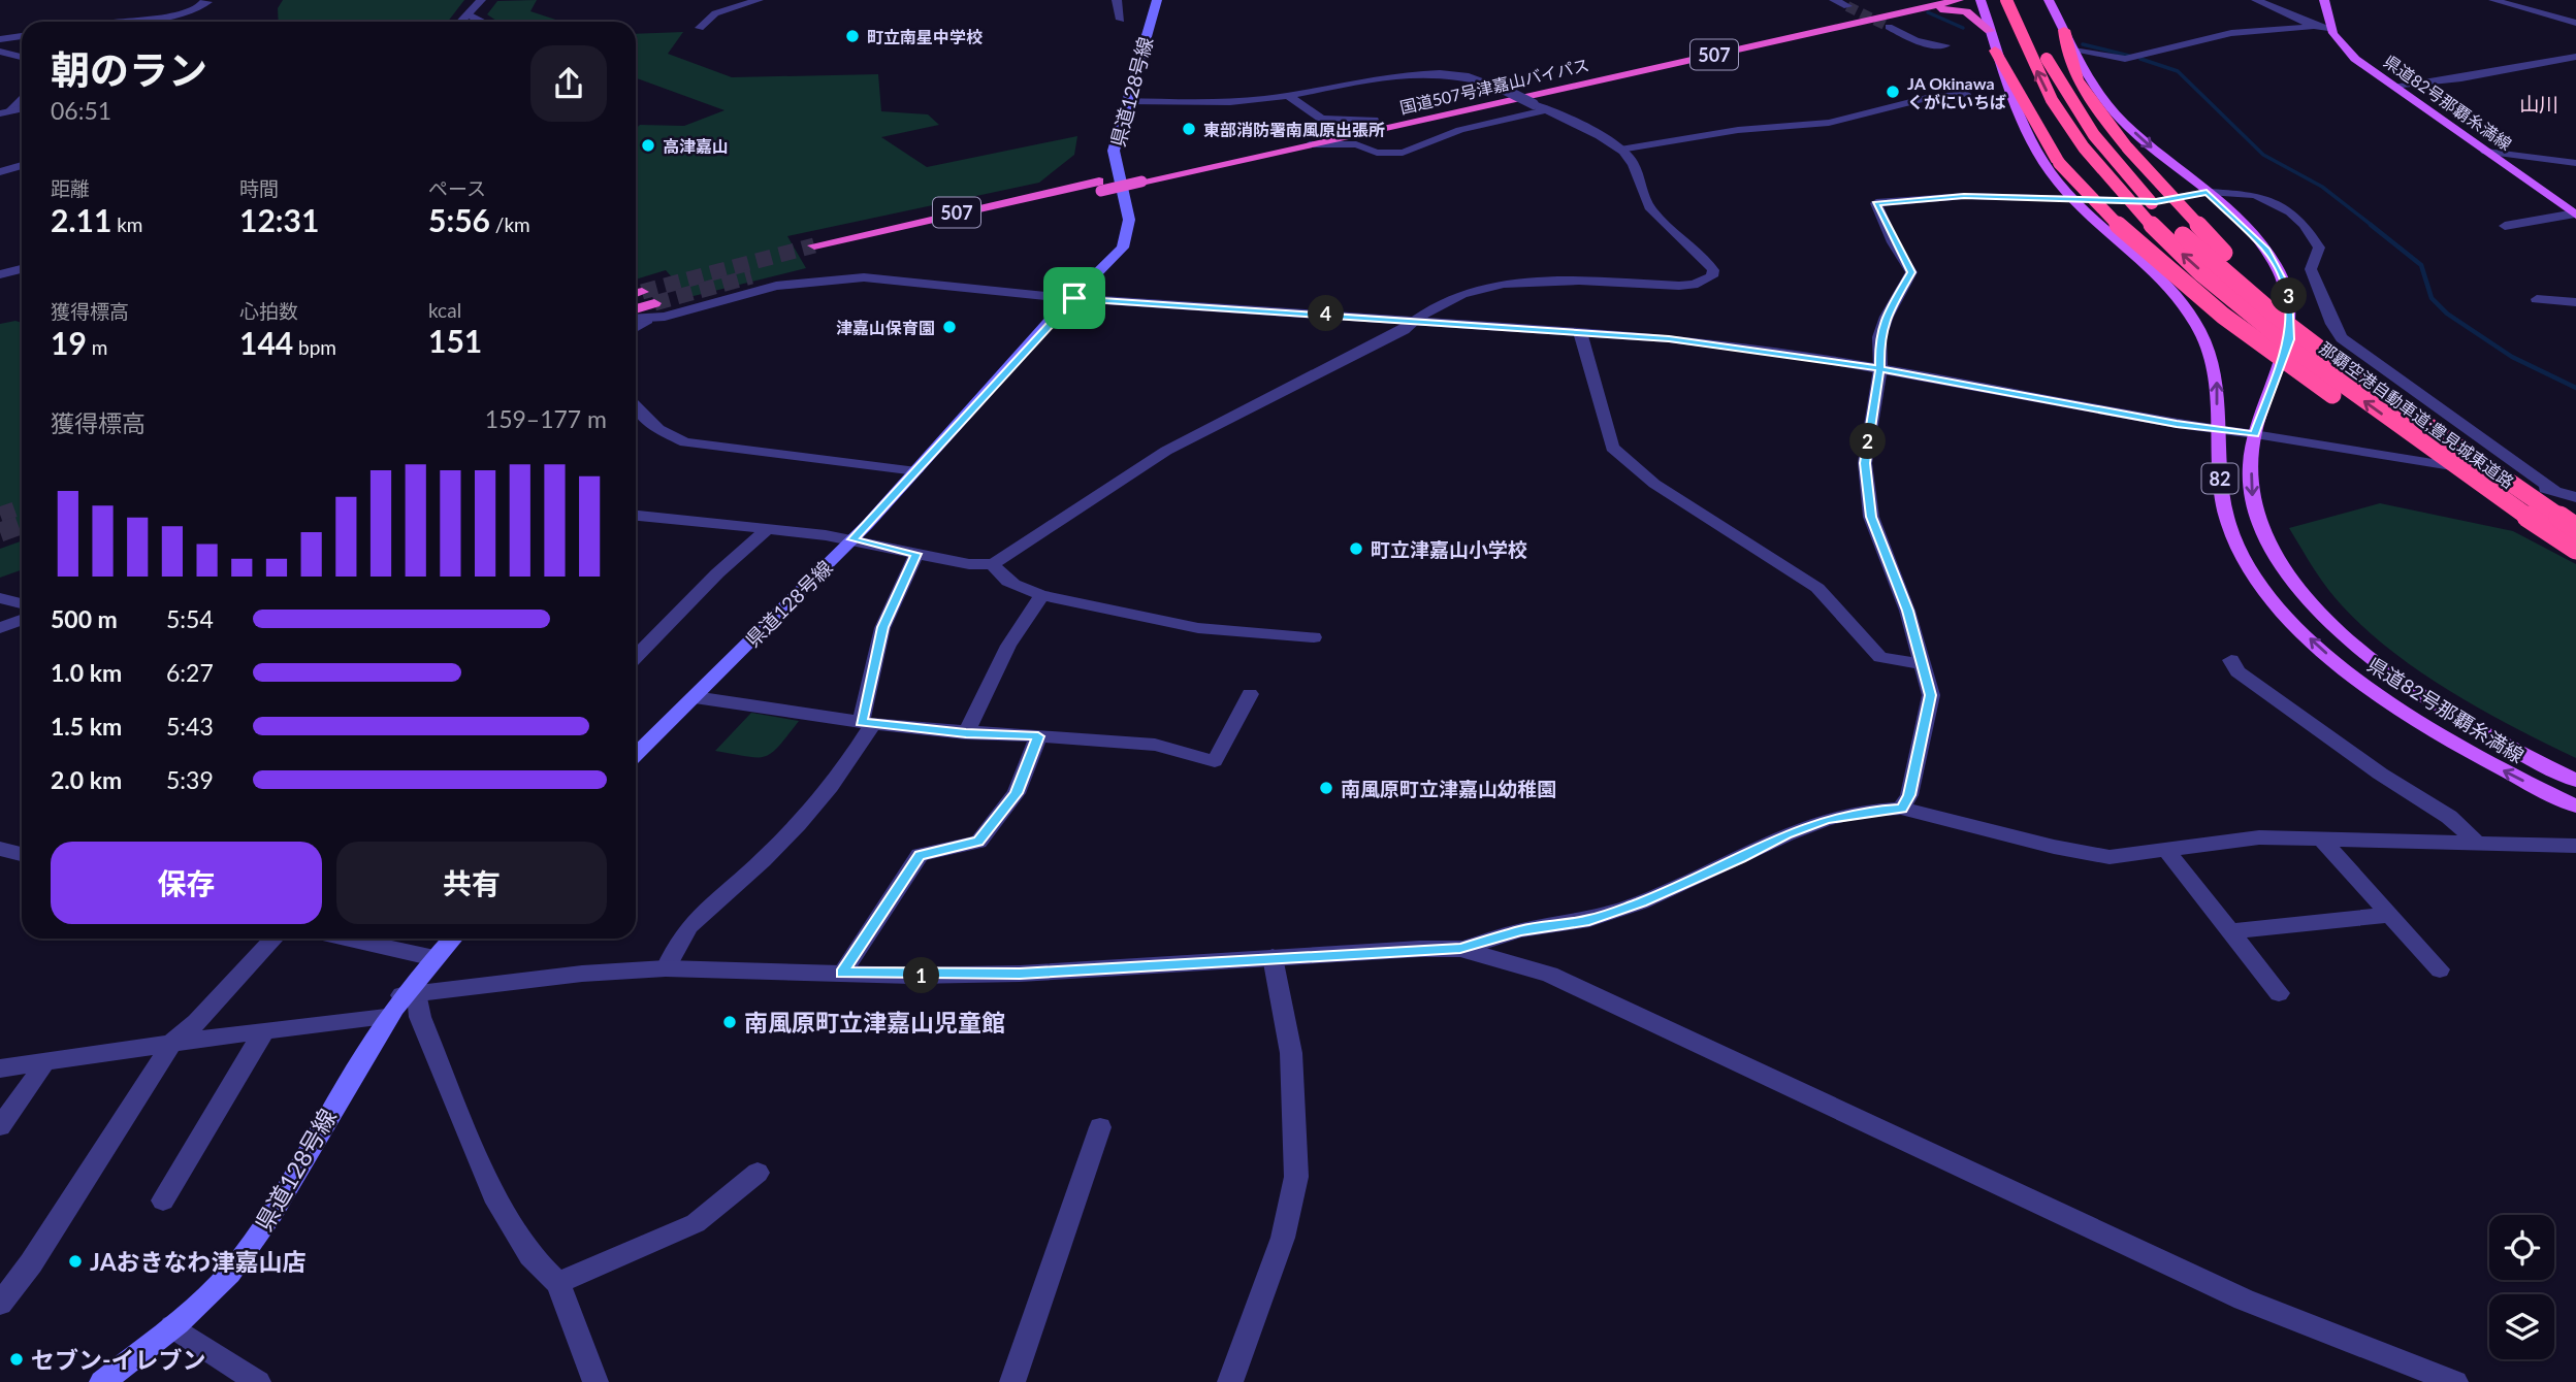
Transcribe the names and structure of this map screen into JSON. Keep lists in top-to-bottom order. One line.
{"streets":{"highway":["507","国道507号津嘉山バイパス","那覇空港自動車道;豊見城東道路"],"main road":["県道128号線","県道82号那覇糸満線","82"]},"districts":["山川"],"places":["町立南星中学校","JA Okinawa くがにいちば","東部消防署南風原出張所","高津嘉山","津嘉山保育園","町立津嘉山小学校","南風原町立津嘉山幼稚園","南風原町立津嘉山児童館","JAおきなわ津嘉山店","セブン-イレブン"],"page":{"heading":["朝のラン","06:51"],"stats":[["距離","2.11 km"],["時間","12:31"],["ペース","5:56 /km"],["獲得標高","19 m"],["心拍数","144 bpm"],["kcal","151"]],"pins":["3","4","2","1"],"chart":["獲得標高","159–177 m"],"list":[{"name":"500 m","note":"5:54"},{"name":"1.0 km","note":"6:27"},{"name":"1.5 km","note":"5:43"},{"name":"2.0 km","note":"5:39"}],"buttons":["保存","共有"]}}
